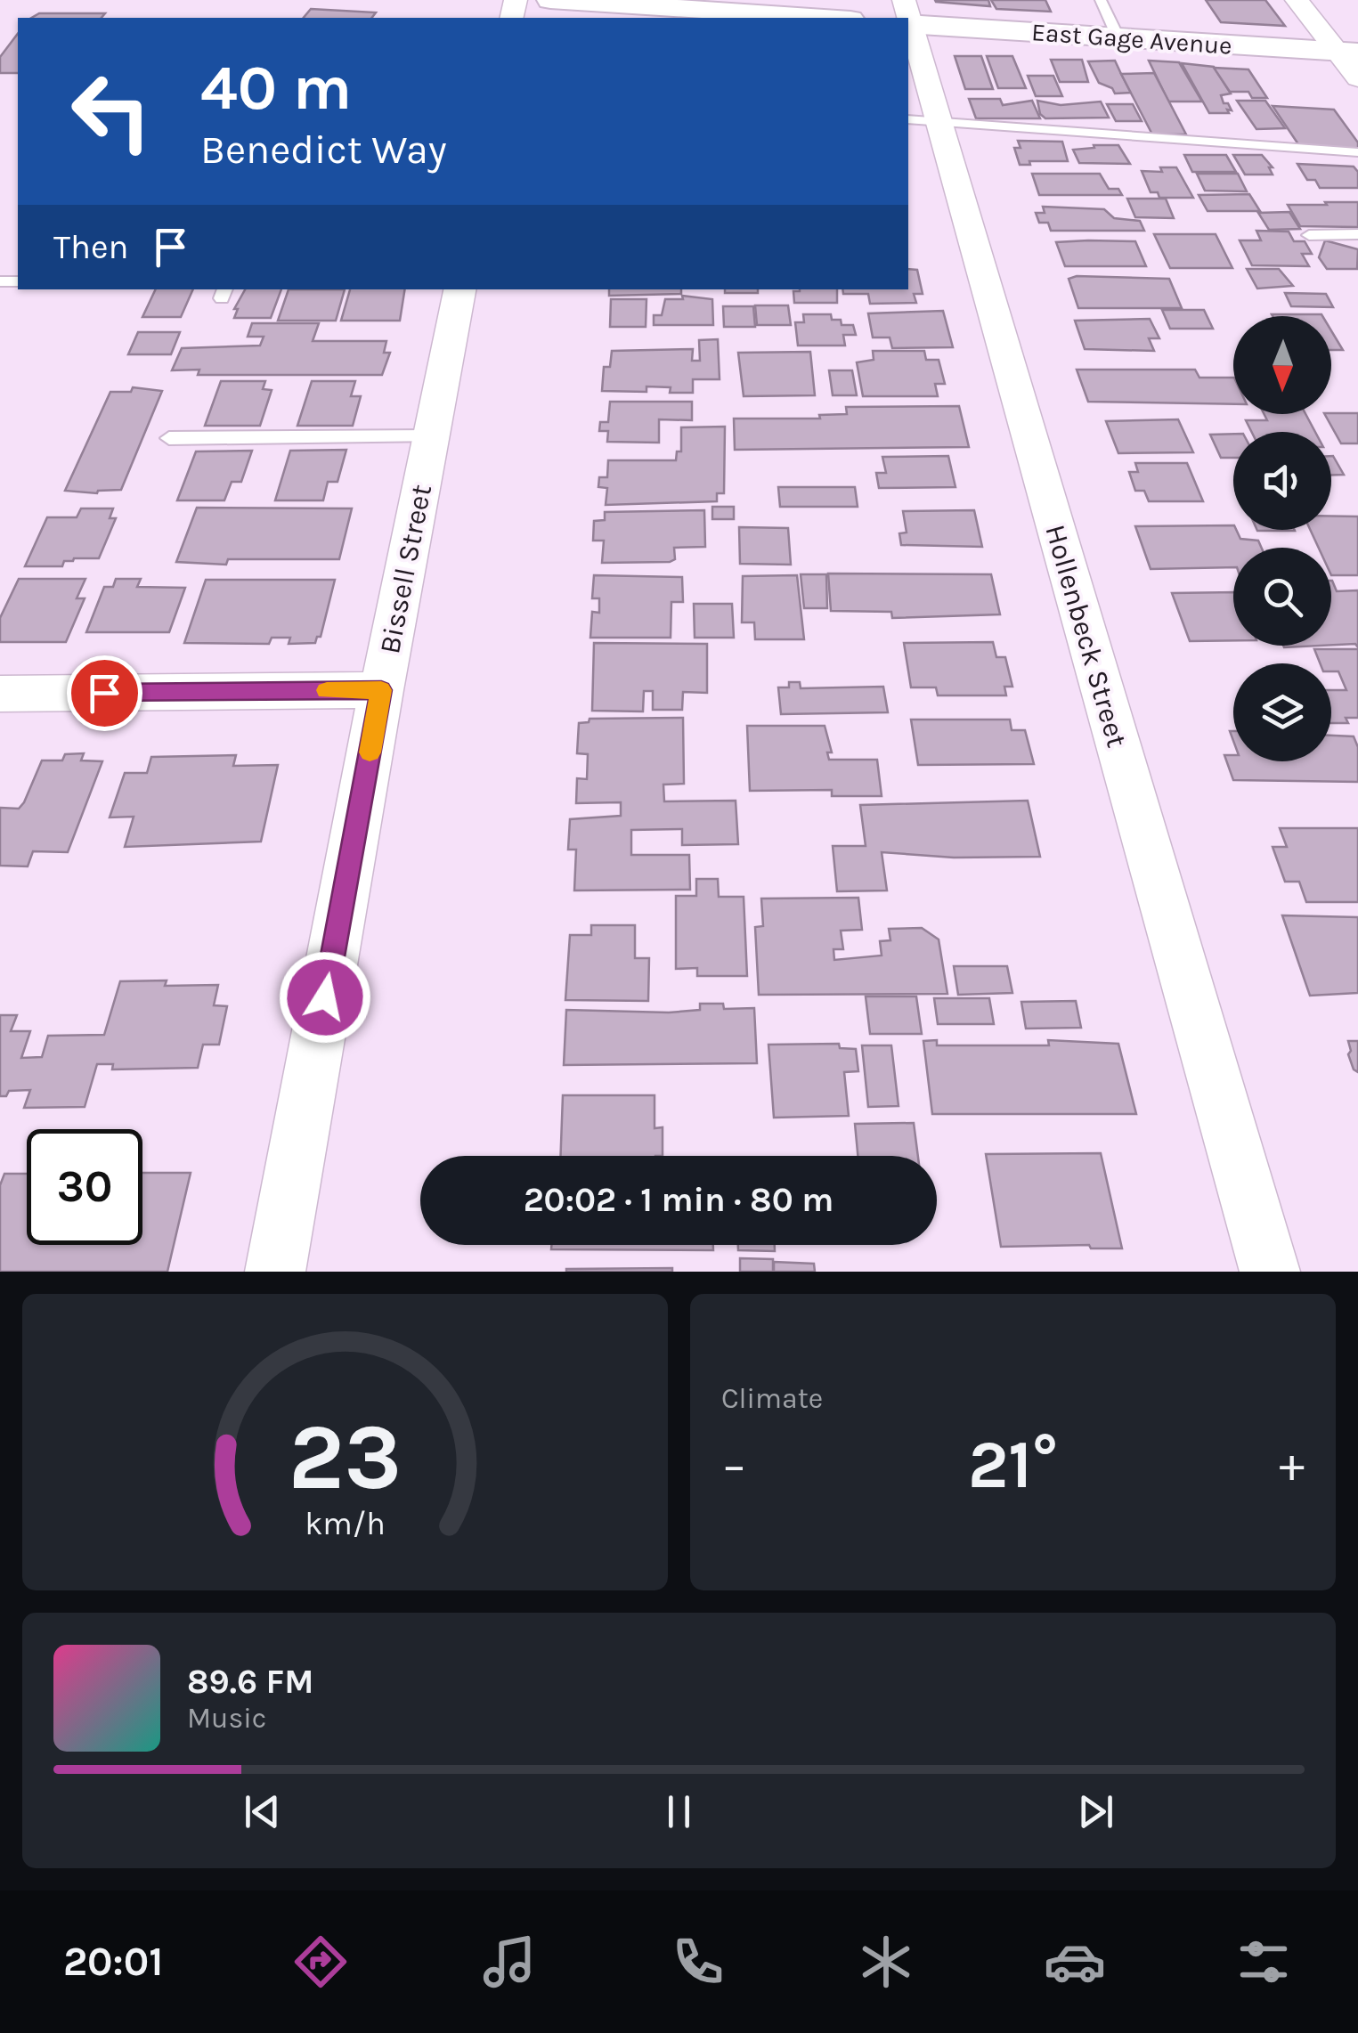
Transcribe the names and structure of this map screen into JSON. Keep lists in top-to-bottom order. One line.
{"streets":{"main road":["East Gage Avenue"],"street":["Bissell Street","Hollenbeck Street"]},"north":"bottom","page":{"turn":["40 m","Benedict Way"],"then":"Then","limit":"30","trip":"20:02 · 1 min · 80 m","tile":"Climate","heat":["−","21°","+"],"song":["89.6 FM","Music"],"tabs":"20:01","gauge":["23","km/h"]}}
